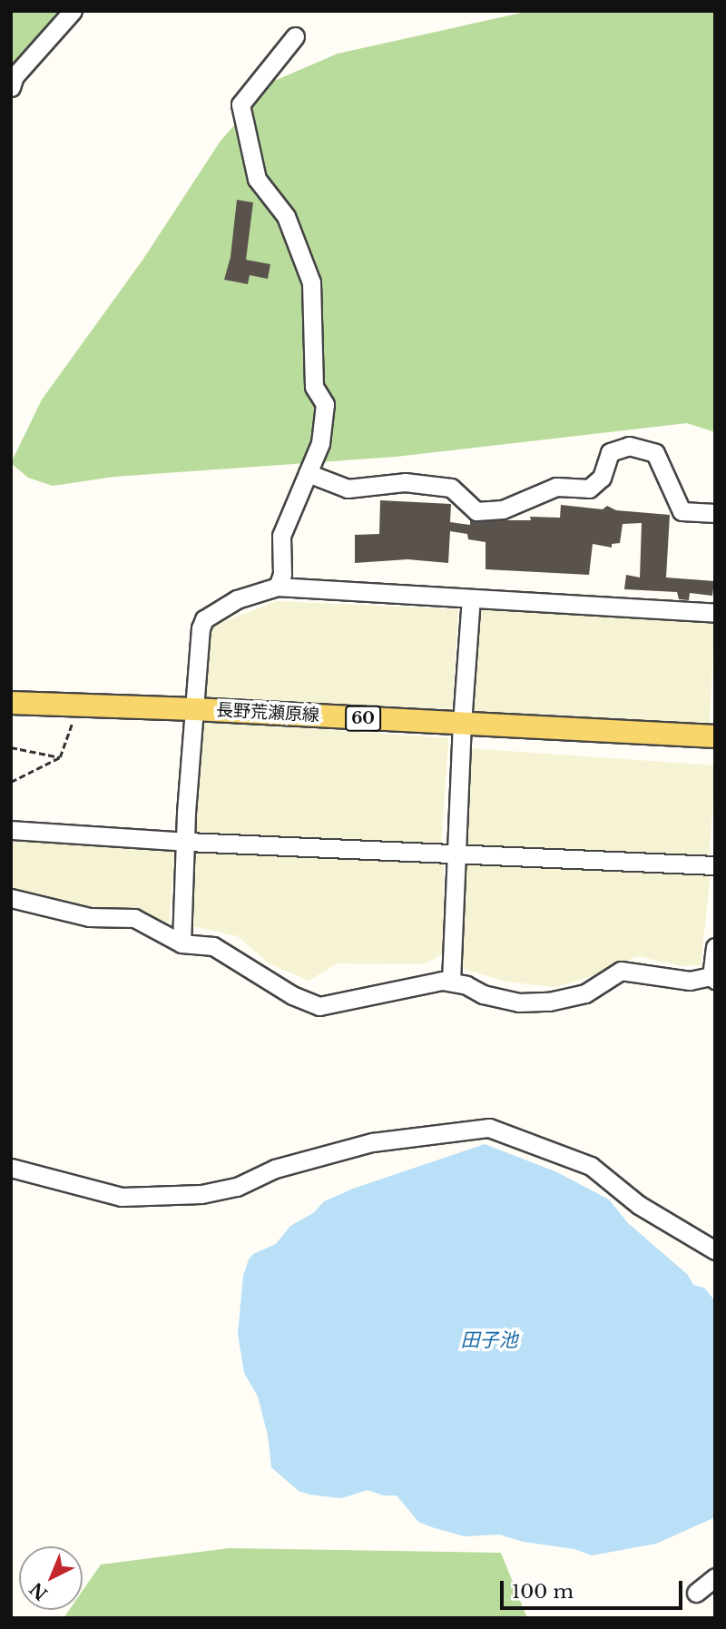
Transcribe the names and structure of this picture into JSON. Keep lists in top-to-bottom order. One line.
{"streets":{"main road":["長野荒瀬原線","60"]},"water":["田子池"],"scale_bar":"100 m","north":"bottom left"}
